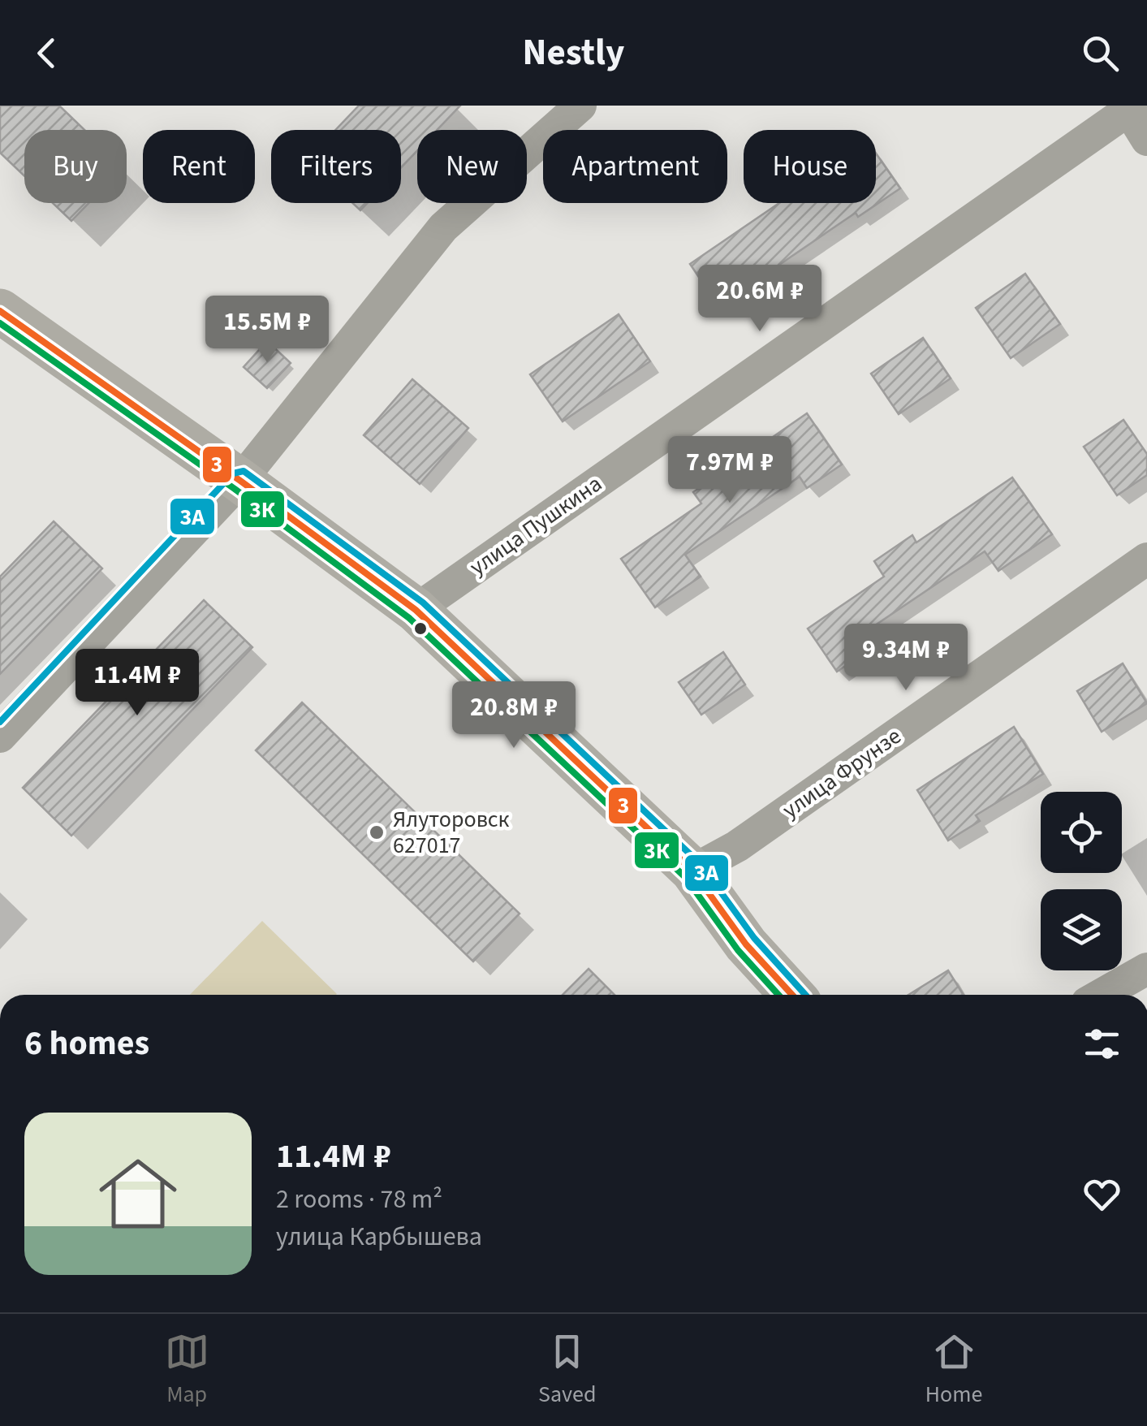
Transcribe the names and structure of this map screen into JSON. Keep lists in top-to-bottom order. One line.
{"streets":{"street":["улица Пушкина","улица Фрунзе"]},"places":["Ялуторовск 627017"],"lines":["transit line 3","transit line 3К","transit line 3А"],"page":{"header":"Nestly","chip":["Buy","Rent","Filters","New","Apartment","House"],"price":["20.6M ₽","15.5M ₽","7.97M ₽","9.34M ₽","11.4M ₽","20.8M ₽"],"heading":"6 homes","list":[{"name":"11.4M ₽","note":"2 rooms · 78 m² · улица Карбышева"}],"tabs":["Map","Saved","Home"]}}
